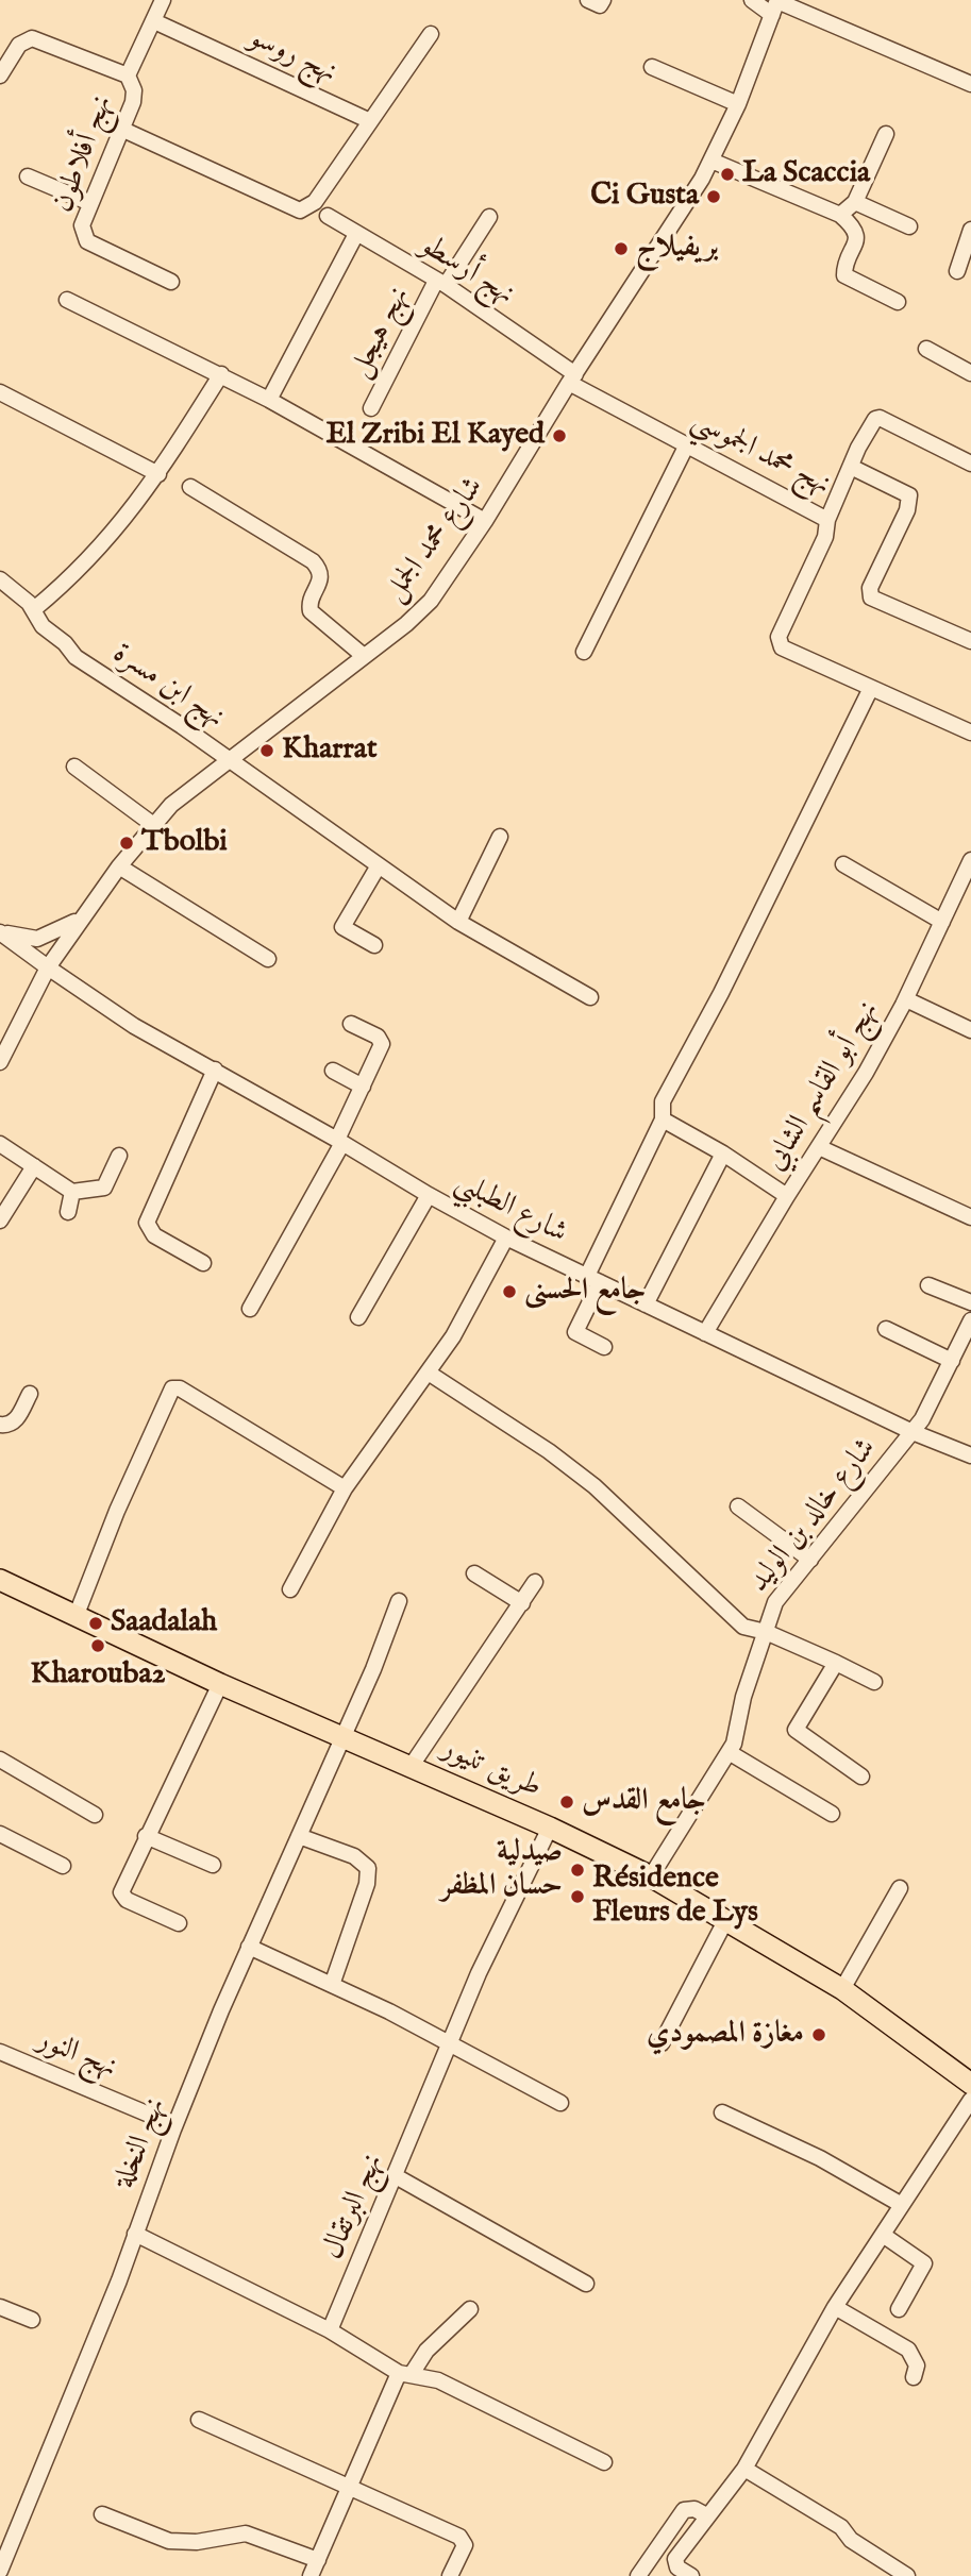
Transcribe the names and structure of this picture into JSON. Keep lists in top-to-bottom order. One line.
{"streets":{"main road":["طريق تنيور"],"street":["نهج روسو","نهج أفلاطون","نهج أرسطو","نهج هيجل","نهج محمد الجموسي","شارع محمد الجمل","نهج ابن مسرة","نهج أبو القاسم الشابي","شارع الطبلبي","شارع خالد بن الوليد","نهج النور","نهج النخلة","نهج البرتقال"]},"crossings":[["نهج روسو","نهج أفلاطون"],["نهج أرسطو","نهج هيجل"],["نهج أرسطو","نهج محمد الجموسي"],["نهج أرسطو","شارع محمد الجمل"],["نهج محمد الجموسي","شارع محمد الجمل"],["شارع محمد الجمل","نهج ابن مسرة"],["شارع محمد الجمل","شارع الطبلبي"],["نهج أبو القاسم الشابي","شارع الطبلبي"],["شارع الطبلبي","شارع خالد بن الوليد"],["شارع خالد بن الوليد","طريق تنيور"],["طريق تنيور","نهج النخلة"],["طريق تنيور","نهج البرتقال"],["نهج النور","نهج النخلة"]],"places":["La Scaccia","Ci Gusta","بريفيلاج","El Zribi El Kayed","Kharrat","Tbolbi","جامع الحسنى","Saadalah","Kharouba2","جامع القدس","صيدلية حسان المظفر","Résidence Fleurs de Lys","مغازة المصمودي"]}
